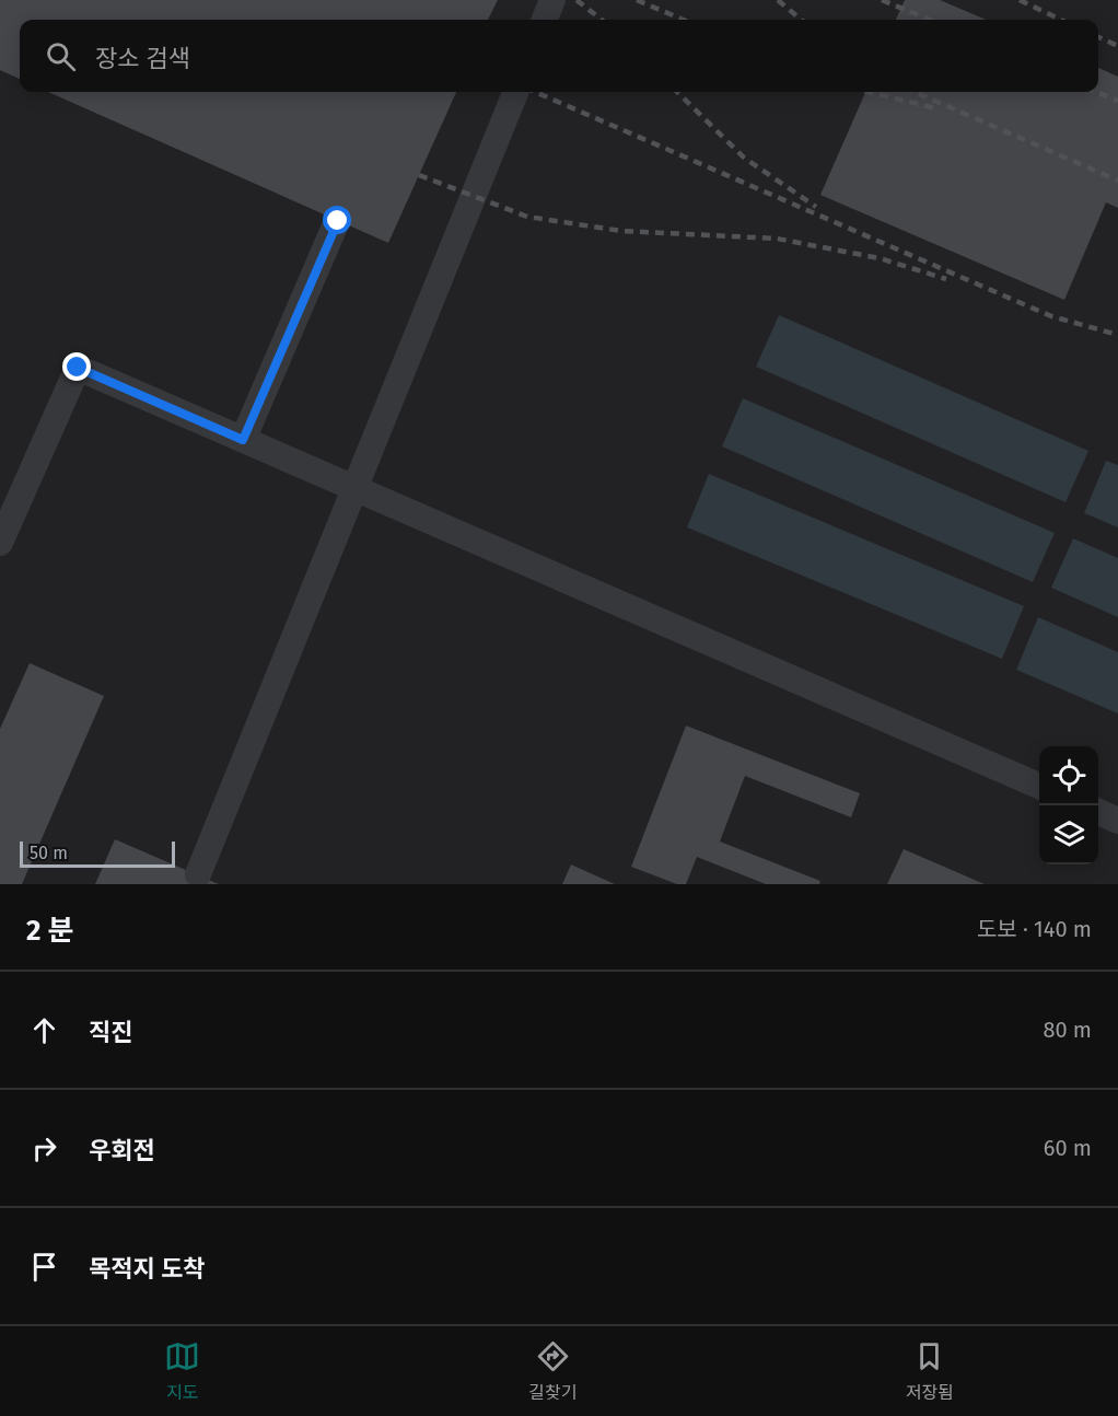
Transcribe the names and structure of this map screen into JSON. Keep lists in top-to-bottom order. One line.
{"scale_bar":"50 m","page":{"search":"장소 검색","scale":"50 m","heading":["2 분","도보 · 140 m"],"list":[["직진","80 m"],["우회전","60 m"],"목적지 도착"],"nav":["지도","길찾기","저장됨"]}}
